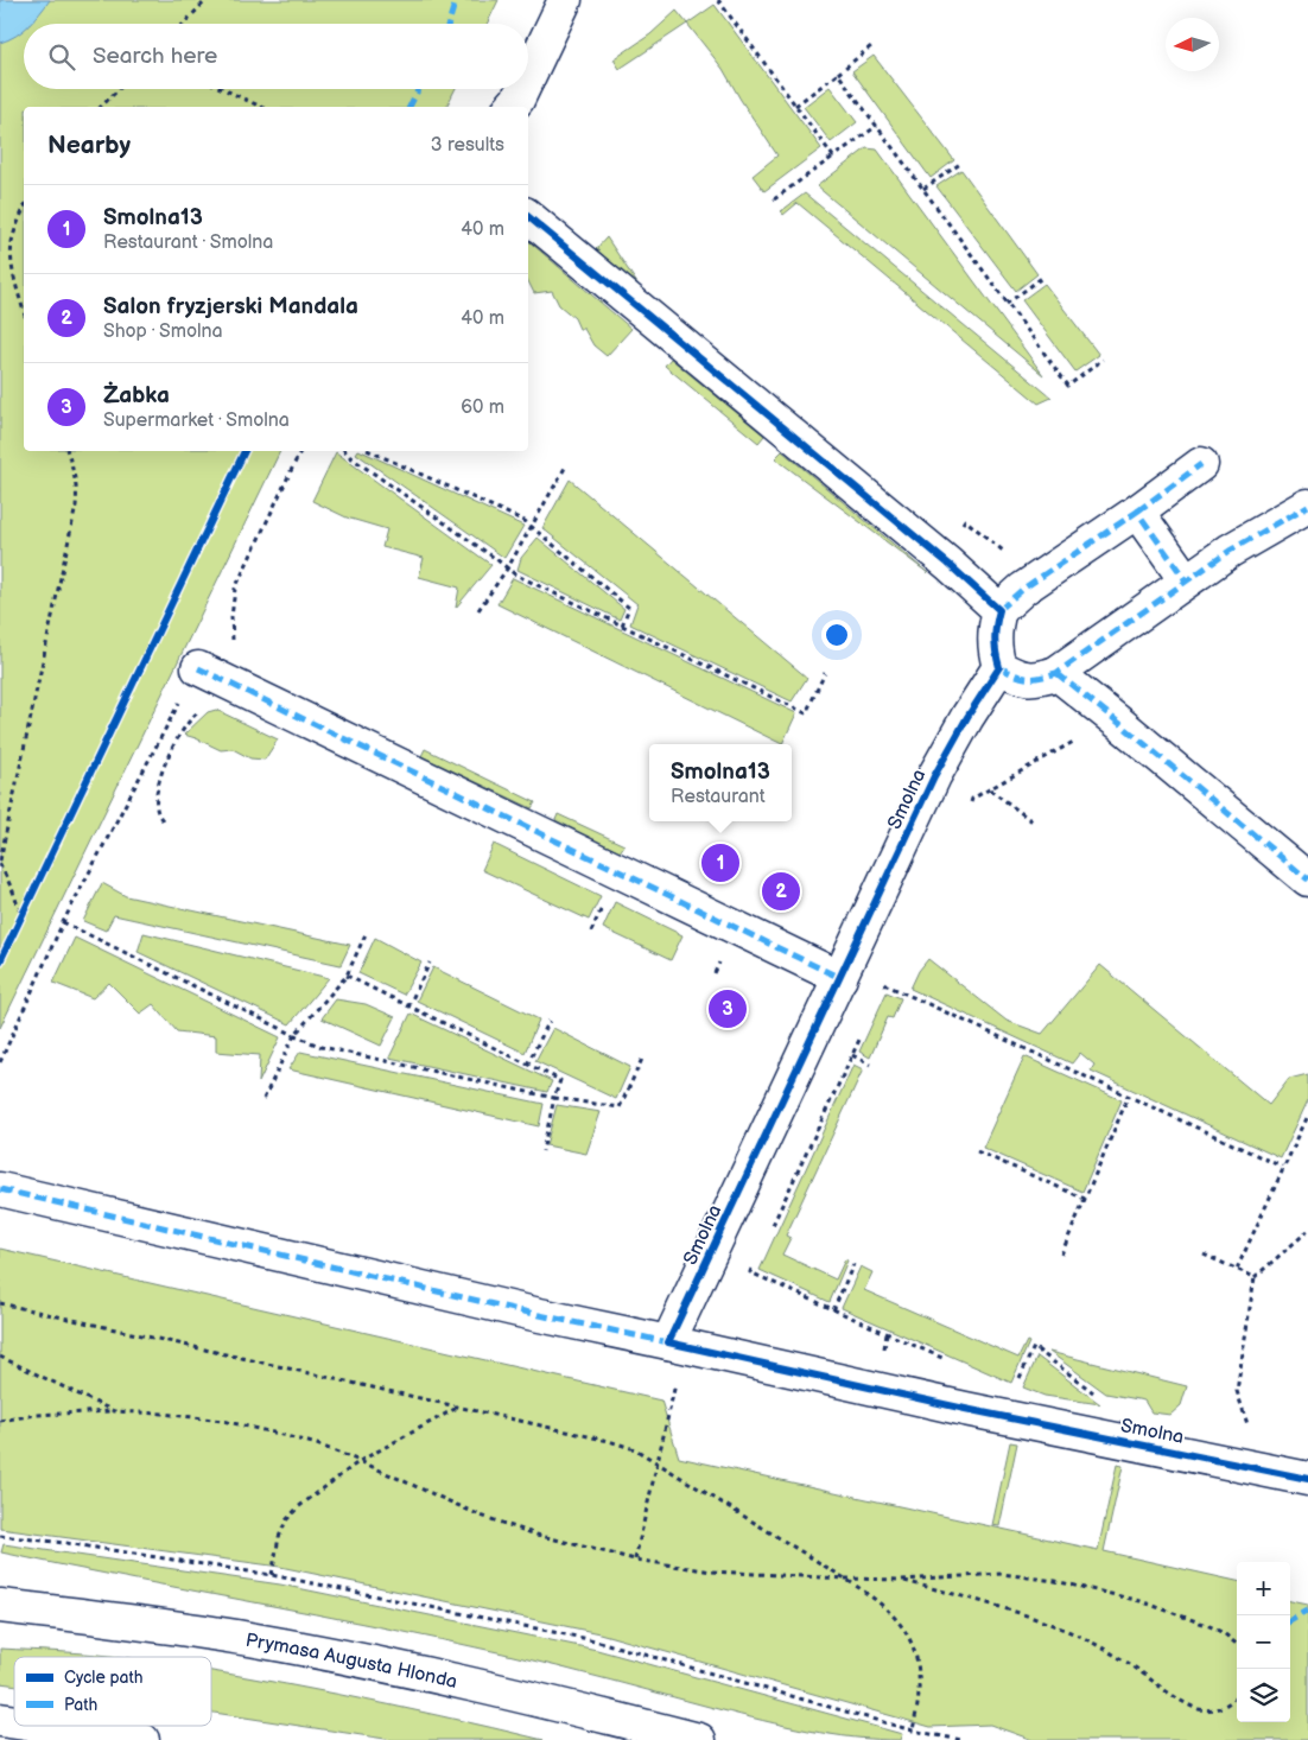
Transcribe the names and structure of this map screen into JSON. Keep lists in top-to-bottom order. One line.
{"streets":{"street":["Smolna","Prymasa Augusta Hlonda"]},"legend":["Cycle path","Path"],"north":"left","page":{"search":"Search here","heading":["Nearby","3 results"],"list":[{"mark":"1","name":"Smolna13","note":"Restaurant · Smolna","value":"40 m"},{"mark":"2","name":"Salon fryzjerski Mandala","note":"Shop · Smolna","value":"40 m"},{"mark":"3","name":"Żabka","note":"Supermarket · Smolna","value":"60 m"}],"popup":["Smolna13","Restaurant"],"pins":["1","2","3"],"map_buttons":["+","−"]}}
